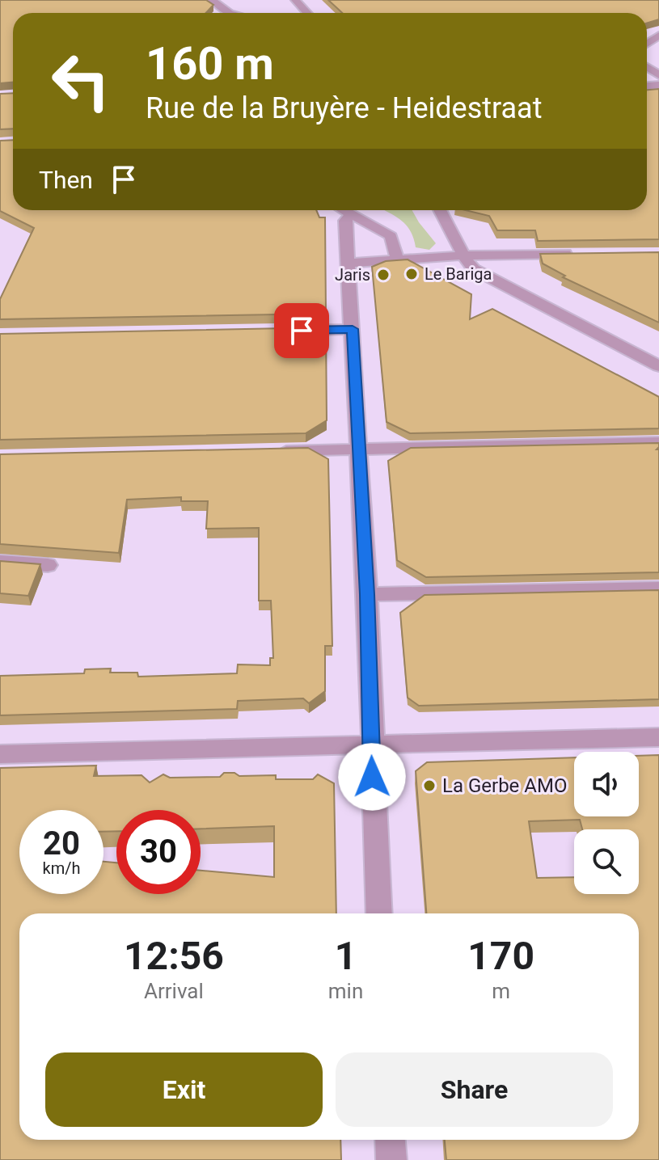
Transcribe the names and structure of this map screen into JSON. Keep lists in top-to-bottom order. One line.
{"places":["Le Bariga","Jaris","La Gerbe AMO"],"page":{"turn":["160 m","Rue de la Bruyère - Heidestraat"],"then":"Then","speed":"20 km/h","limit":"30","eta":["12:56","Arrival","1","min","170","m"],"buttons":["Exit","Share"]}}
